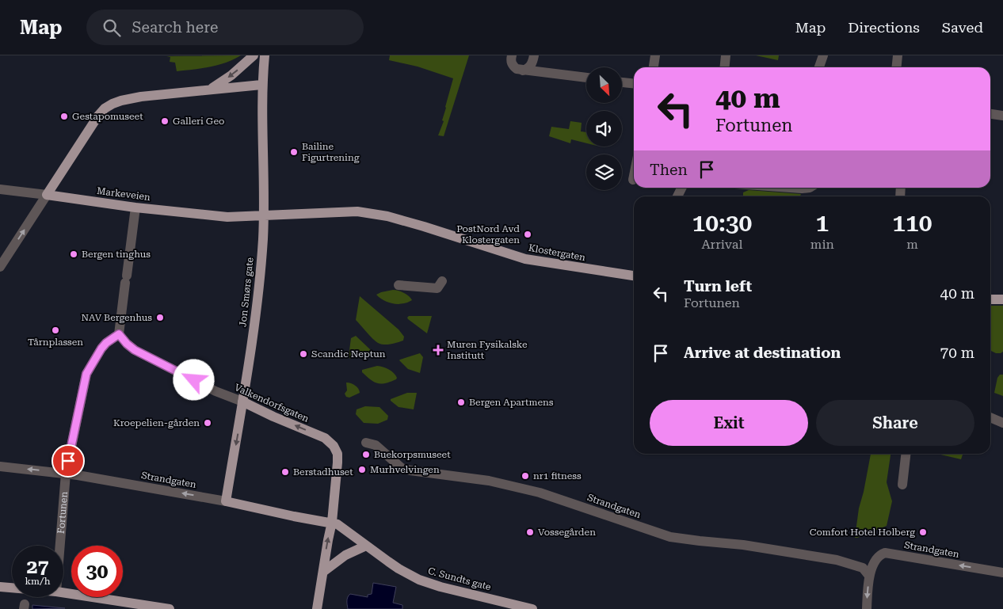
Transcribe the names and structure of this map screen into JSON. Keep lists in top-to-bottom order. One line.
{"streets":{"main road":["Markeveien","Klostergaten","Jon Smørs gate","Valkendorfsgaten","Strandgaten","C. Sundts gate"],"street":["Fortunen"]},"crossings":[["Markeveien","Klostergaten"],["Jon Smørs gate","Valkendorfsgaten"],["Jon Smørs gate","Strandgaten"],["Valkendorfsgaten","Strandgaten"],["Valkendorfsgaten","Fortunen"],["Valkendorfsgaten","C. Sundts gate"],["Strandgaten","Fortunen"],["Strandgaten","C. Sundts gate"]],"one_way":["Valkendorfsgaten","Strandgaten"],"places":{"other":["Gestapomuseet","Galleri Geo","Bailine Figurtrening","PostNord Avd Klostergaten","Bergen tinghus","NAV Bergenhus","Tårnplassen","Scandic Neptun","Bergen Apartmens","Kroepelien-gården","Buekorpsmuseet","Murhvelvingen","Berstadhuset","nr1 fitness","Vossegården","Comfort Hotel Holberg"],"health":["Muren Fysikalske Institutt"]},"north":"bottom right","page":{"header":"Map","search":"Search here","nav":["Map","Directions","Saved"],"turn":["40 m","Fortunen"],"then":"Then","eta":["10:30","Arrival","1","min","110","m"],"list":[{"name":"Turn left","note":"Fortunen","value":"40 m"},{"name":"Arrive at destination","value":"70 m"}],"buttons":["Exit","Share"],"speed":"27 km/h","limit":"30"}}
